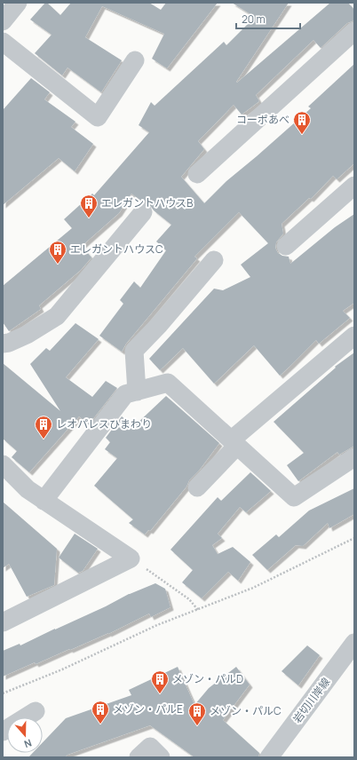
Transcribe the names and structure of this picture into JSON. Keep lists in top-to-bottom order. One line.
{"streets":{"street":["岩切川岸線"]},"places":{"building":["コーポあべ","エレガントハウスB","エレガントハウスC","レオパレスひまわり","メゾン・パルD","メゾン・パルE","メゾン・パルC"]},"scale_bar":"20 m","north":"bottom"}
